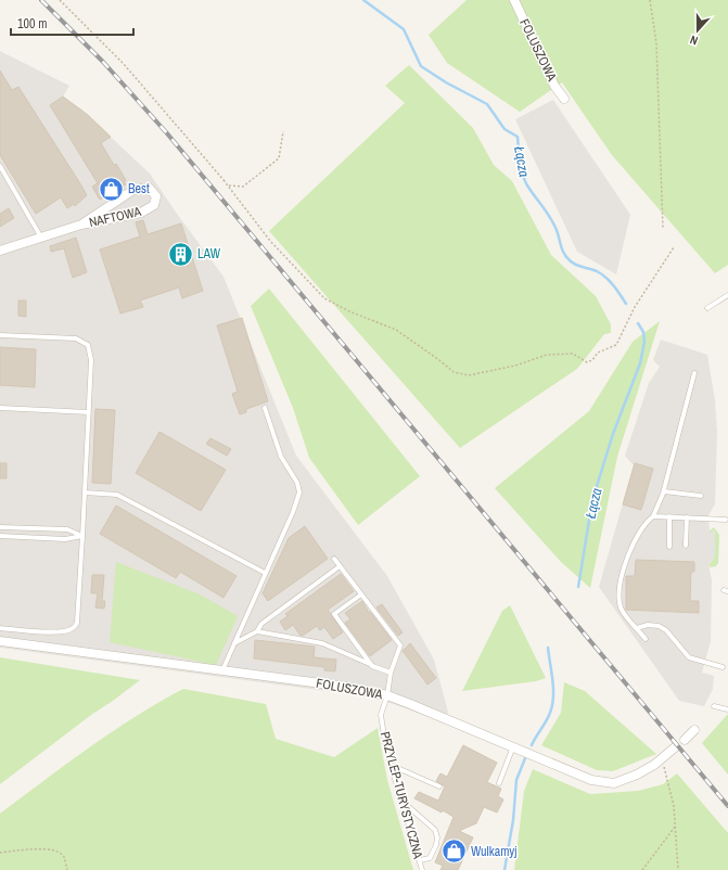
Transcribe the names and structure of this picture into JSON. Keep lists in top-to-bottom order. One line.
{"streets":{"street":["FOLUSZOWA","NAFTOWA"],"lane":["PRZYLEP-TURYSTYCZNA"]},"crossings":[["FOLUSZOWA","PRZYLEP-TURYSTYCZNA"]],"water":["Łącza"],"places":{"shop":["Best","Wulkamyj"],"building":["LAW"]},"scale_bar":"100 m","north":"bottom"}
